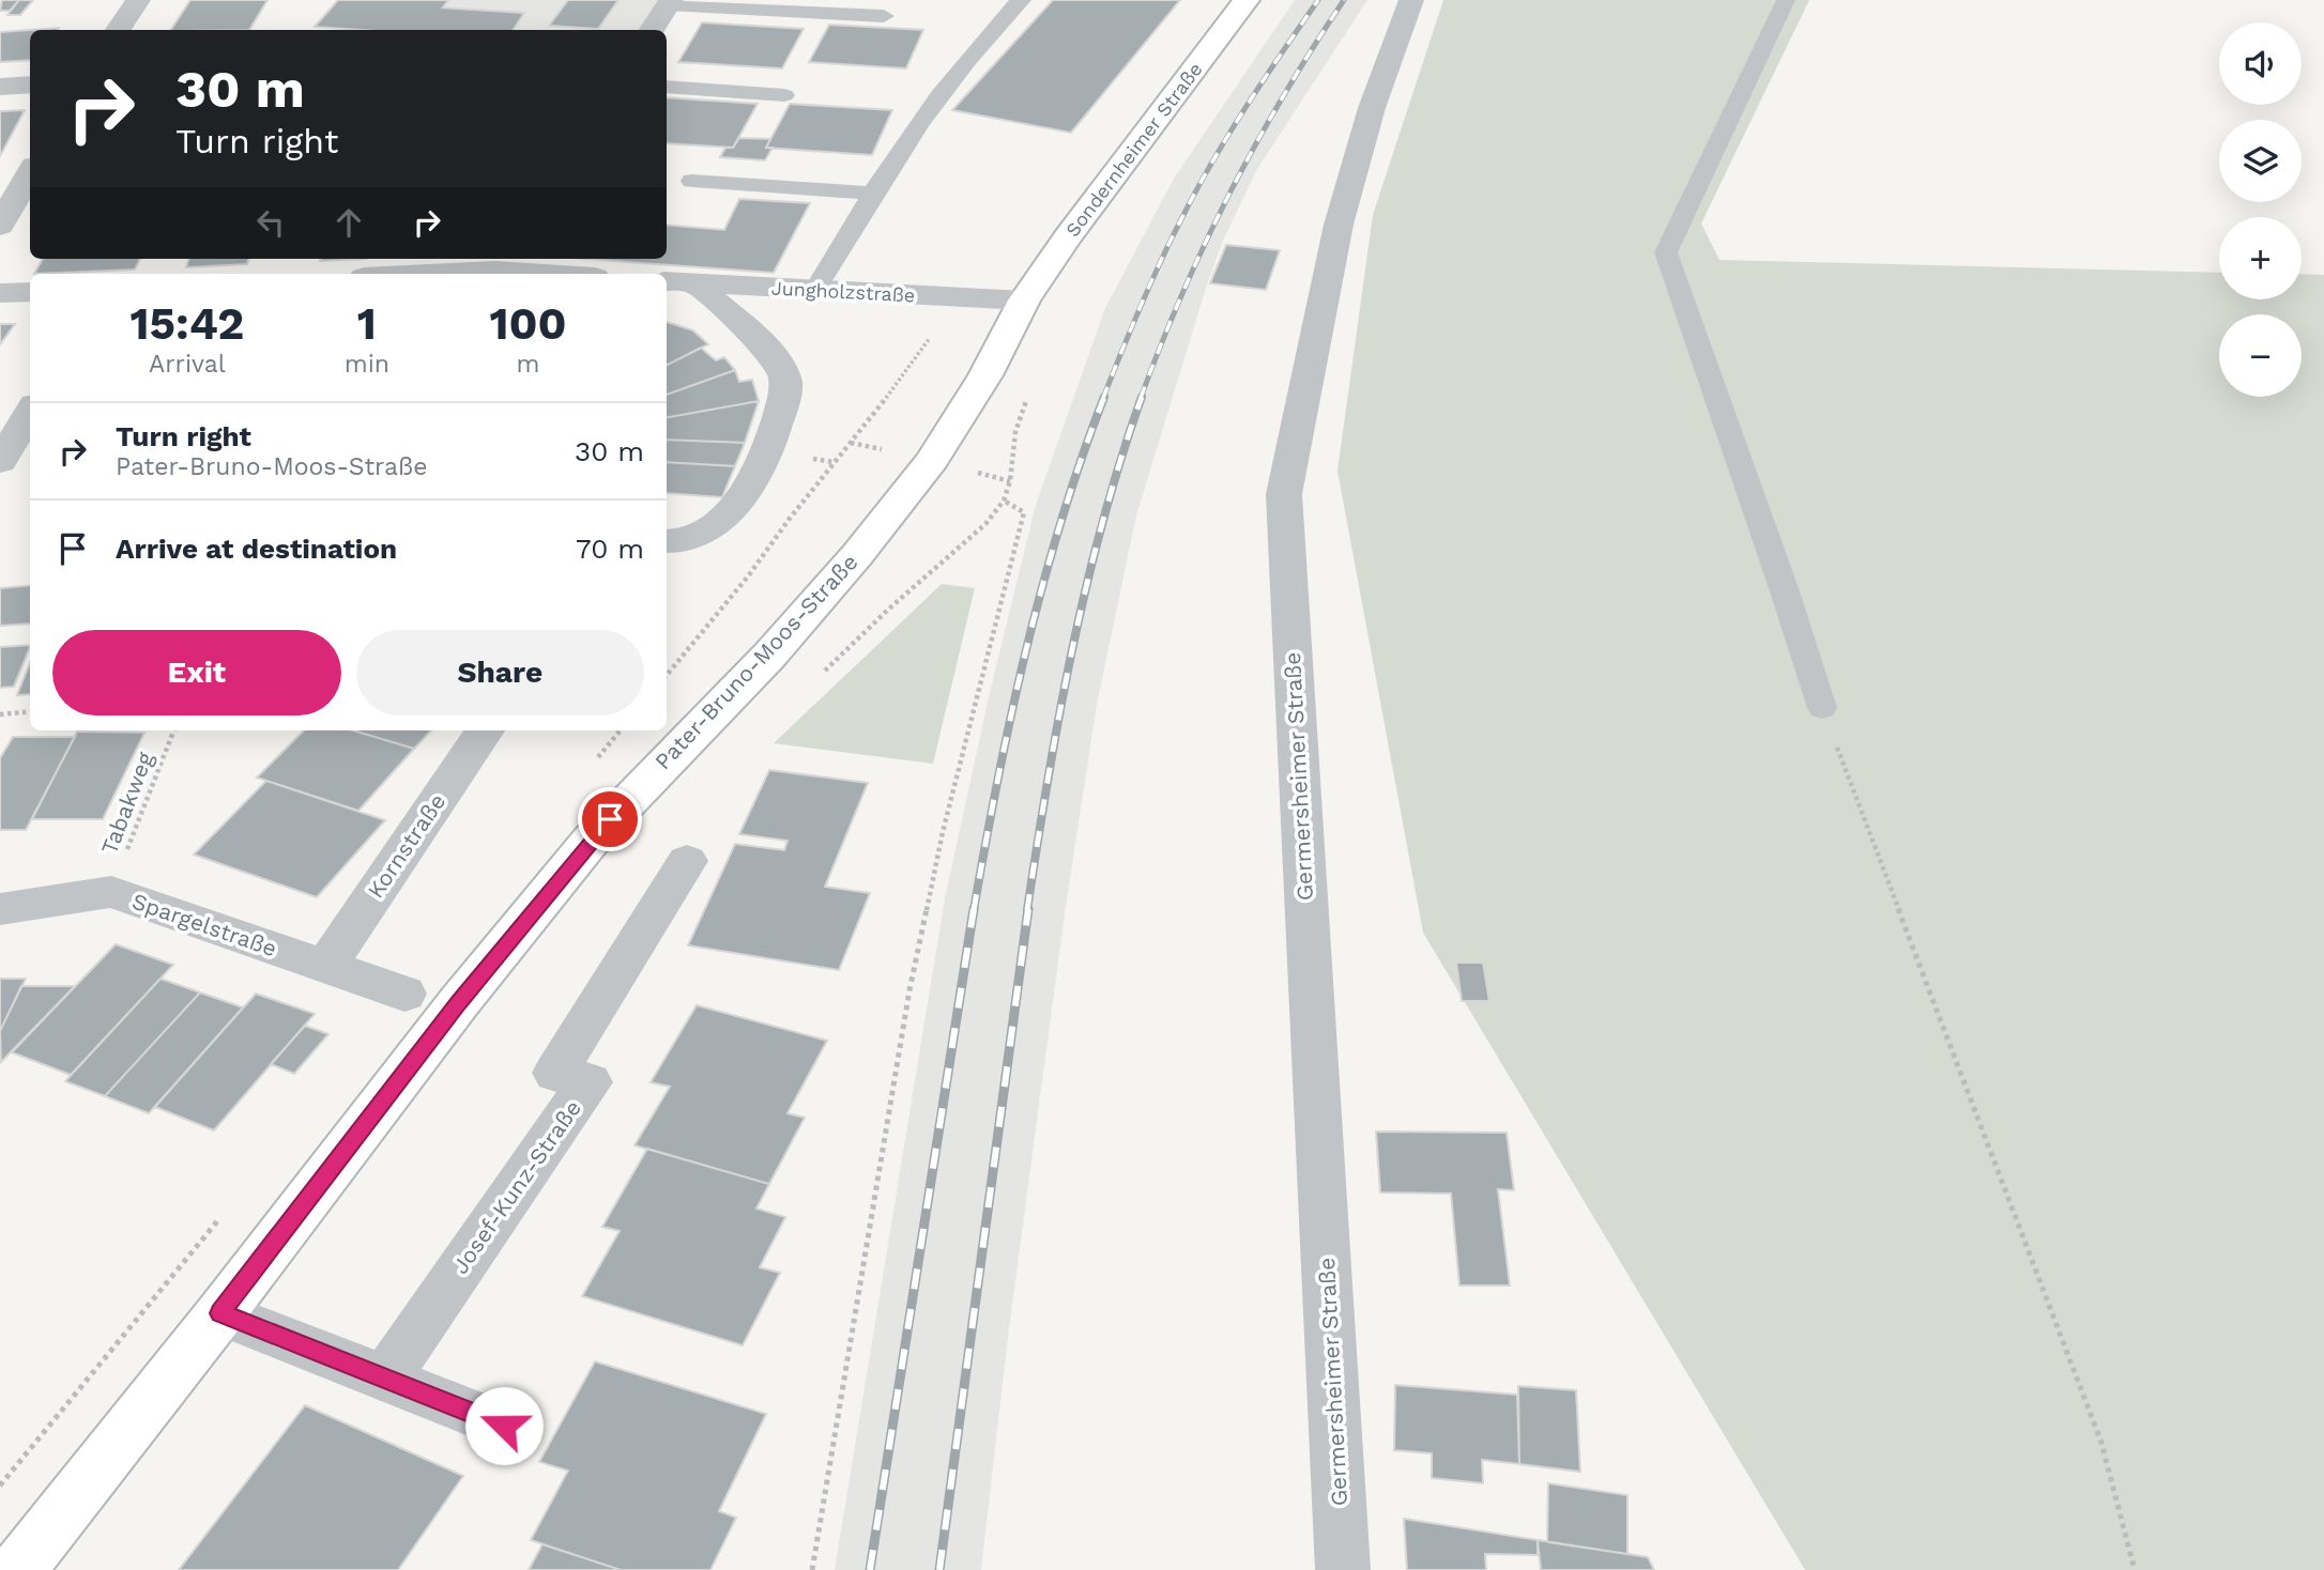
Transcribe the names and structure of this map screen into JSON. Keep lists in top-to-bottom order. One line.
{"streets":{"main road":["Sondernheimer Straße","Pater-Bruno-Moos-Straße"],"street":["Jungholzstraße","Germersheimer Straße","Kornstraße","Spargelstraße","Josef-Kunz-Straße"],"path":["Tabakweg"]},"crossings":[["Sondernheimer Straße","Jungholzstraße"],["Sondernheimer Straße","Pater-Bruno-Moos-Straße"],["Jungholzstraße","Pater-Bruno-Moos-Straße"],["Tabakweg","Spargelstraße"],["Kornstraße","Spargelstraße"]],"page":{"map_buttons":["+","−"],"turn":["30 m","Turn right"],"eta":["15:42","Arrival","1","min","100","m"],"list":[{"name":"Turn right","note":"Pater-Bruno-Moos-Straße","value":"30 m"},{"name":"Arrive at destination","value":"70 m"}],"buttons":["Exit","Share"]}}
